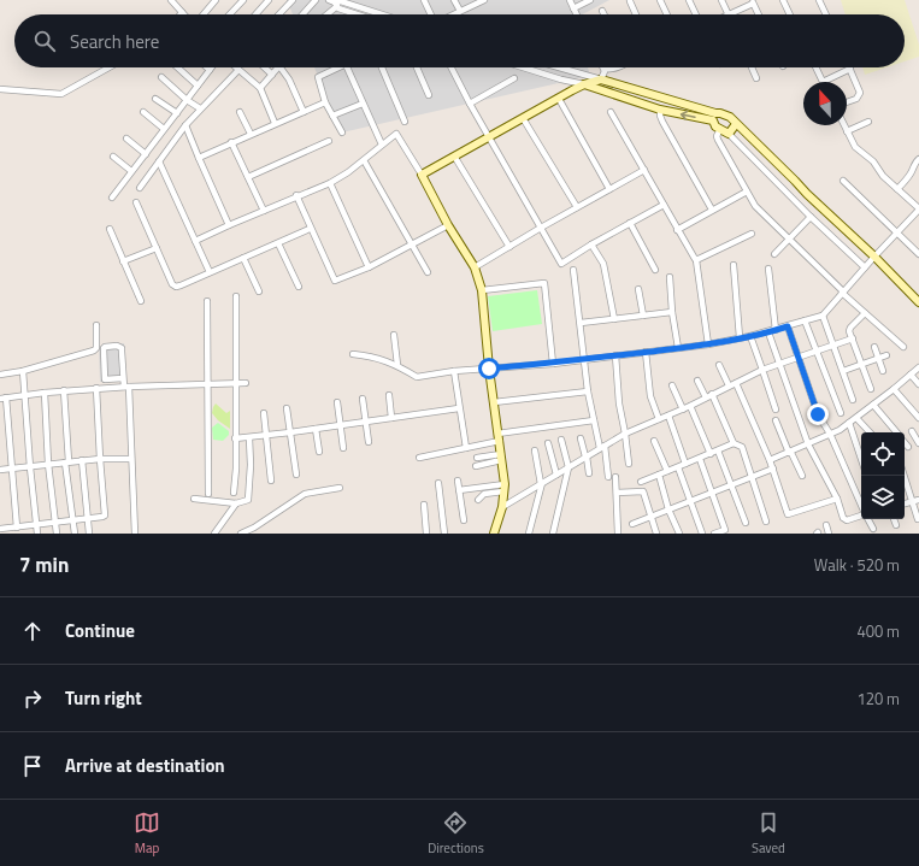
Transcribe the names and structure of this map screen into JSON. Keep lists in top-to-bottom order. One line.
{"north":"top","page":{"search":"Search here","heading":["7 min","Walk · 520 m"],"list":[["Continue","400 m"],["Turn right","120 m"],"Arrive at destination"],"nav":["Map","Directions","Saved"]}}
